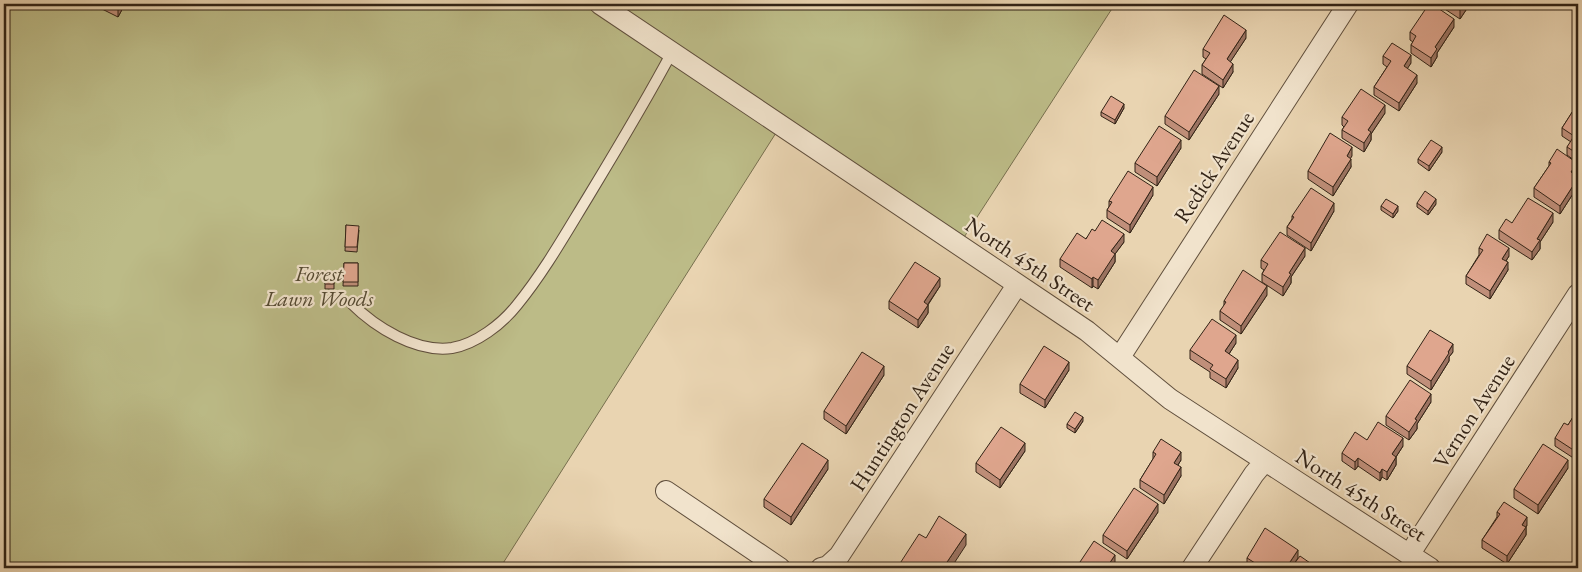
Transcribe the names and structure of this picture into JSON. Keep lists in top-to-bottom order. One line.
{"streets":{"street":["Redick Avenue","North 45th Street","Vernon Avenue","Huntington Avenue"]},"crossings":[["Redick Avenue","North 45th Street"],["North 45th Street","Vernon Avenue"],["North 45th Street","Huntington Avenue"]],"parks":["Forest Lawn Woods"]}
